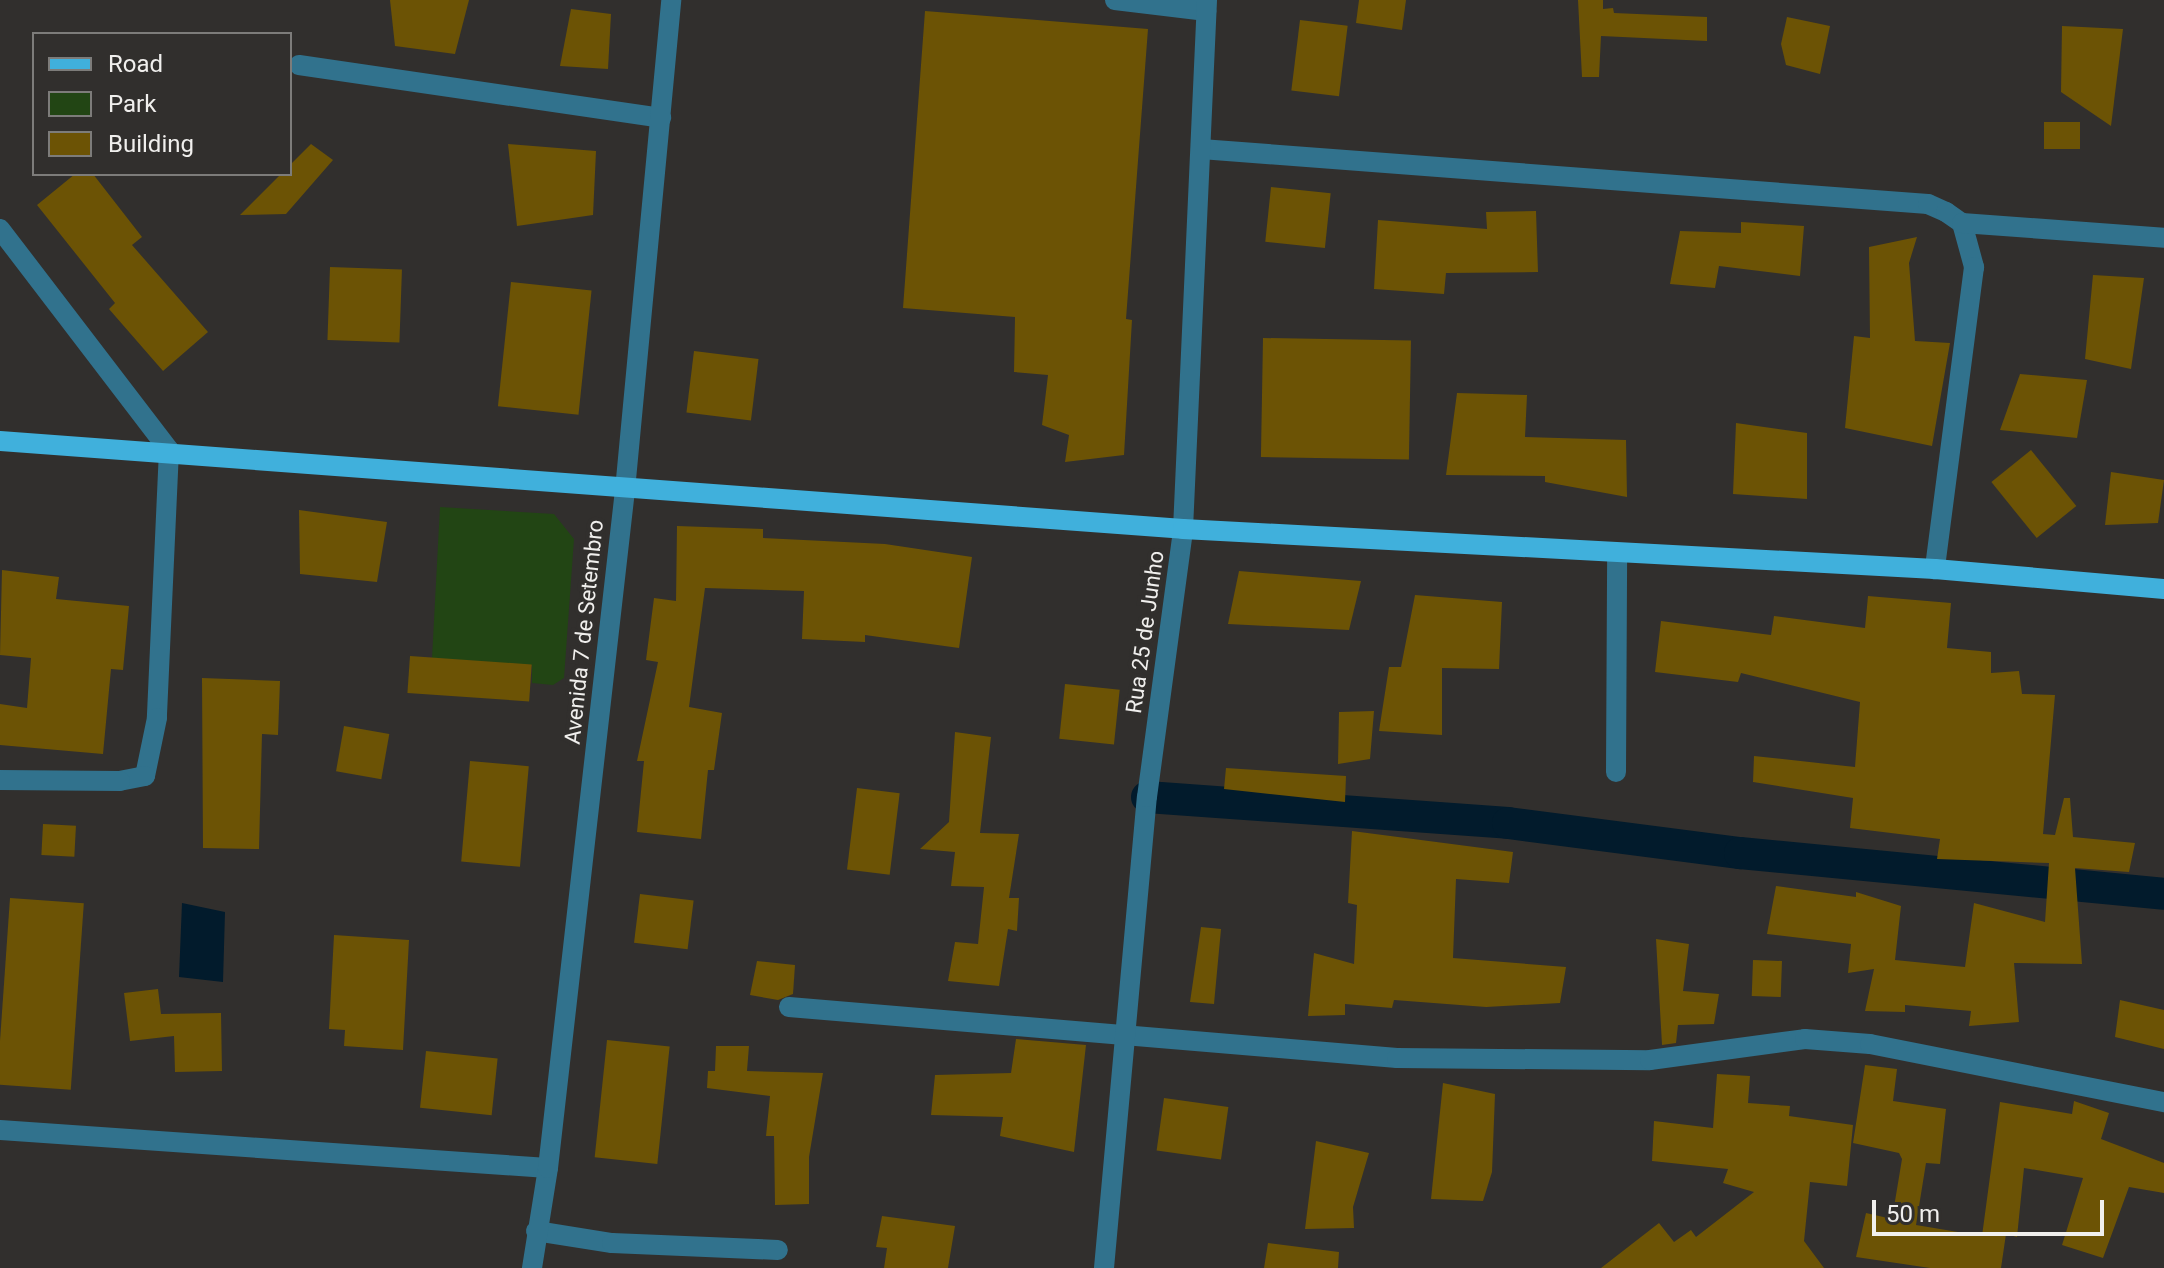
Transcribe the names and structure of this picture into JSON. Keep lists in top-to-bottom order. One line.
{"streets":{"street":["Avenida 7 de Setembro","Rua 25 de Junho"]},"legend":["Road","Park","Building"],"scale_bar":"50 m"}
